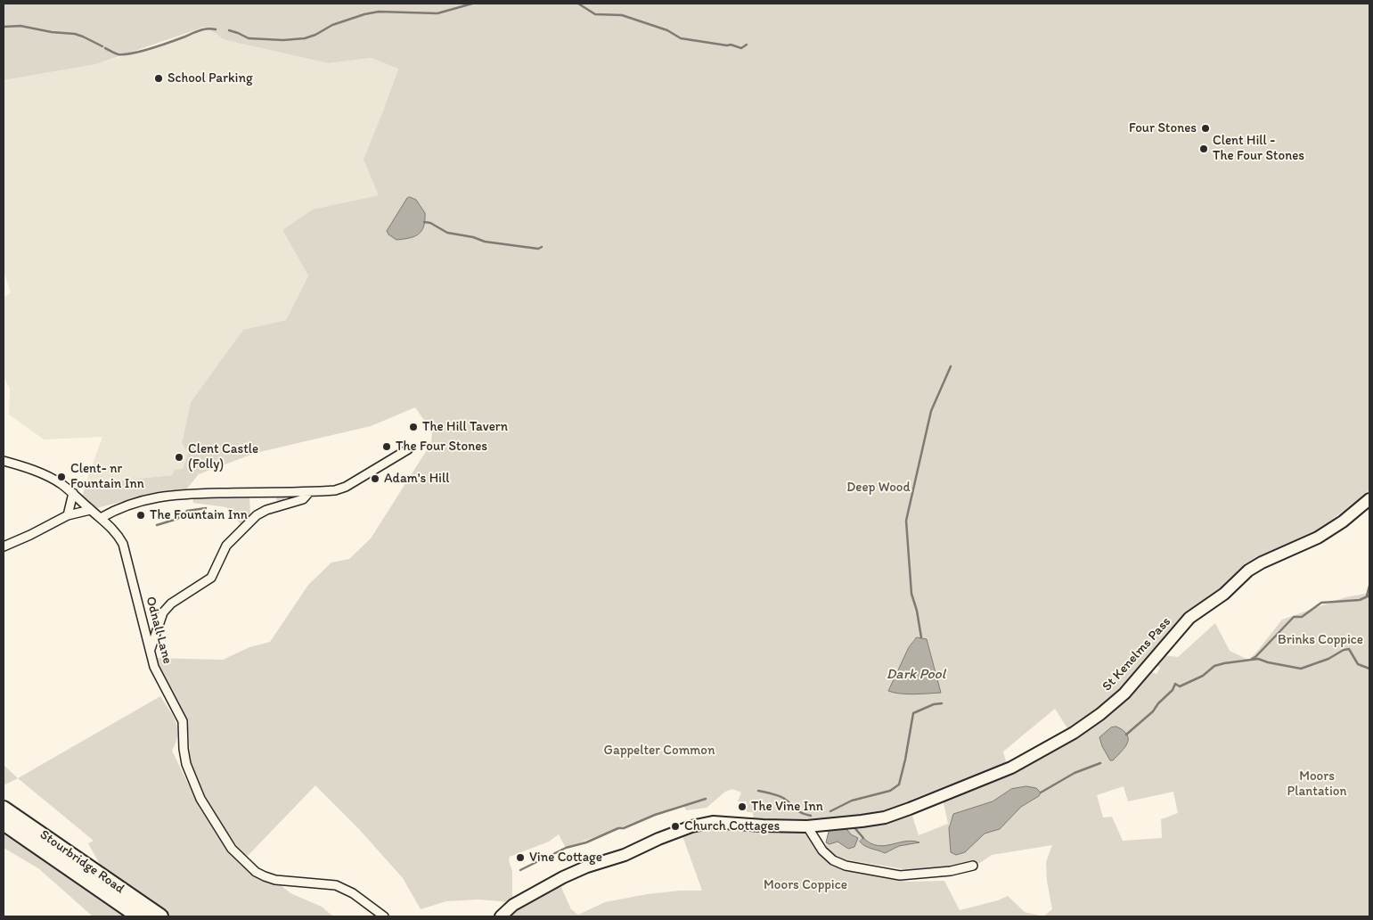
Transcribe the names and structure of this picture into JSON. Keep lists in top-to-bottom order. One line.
{"streets":{"highway":["Stourbridge Road"],"street":["Odnall Lane","St Kenelms Pass"]},"water":["Dark Pool"],"parks":["Deep Wood","Brinks Coppice","Gappelter Common","Moors Plantation","Moors Coppice"],"places":["School Parking","Four Stones","Clent Hill - The Four Stones","The Hill Tavern","The Four Stones","Clent Castle (Folly)","Clent- nr Fountain Inn","Adam's Hill","The Fountain Inn","The Vine Inn","Church Cottages","Vine Cottage"]}
